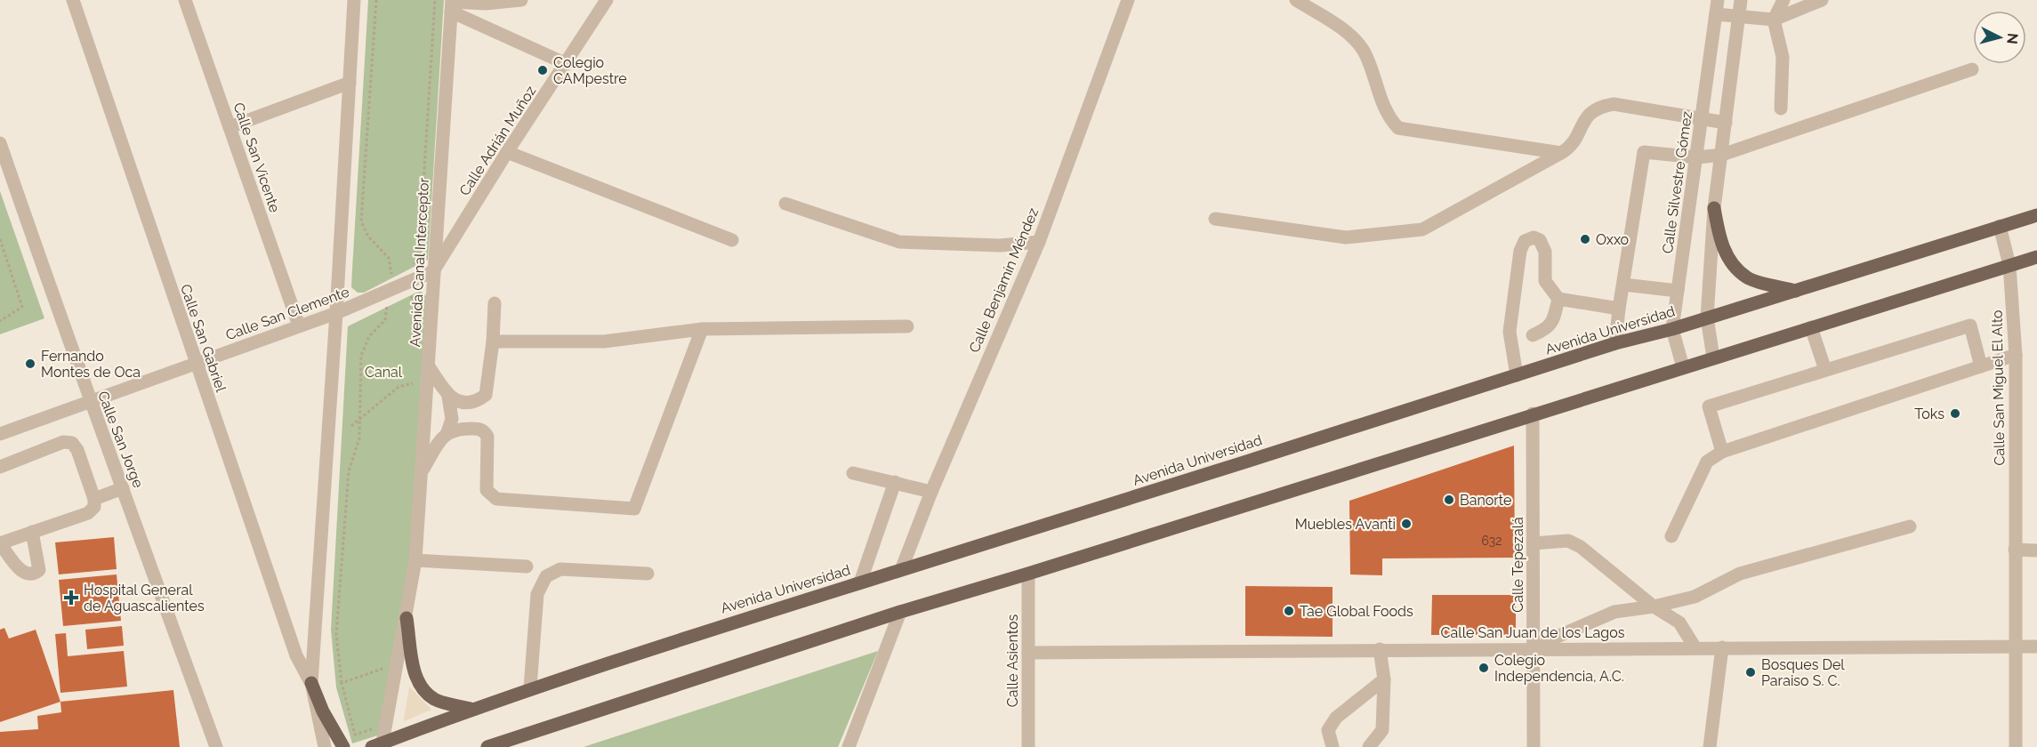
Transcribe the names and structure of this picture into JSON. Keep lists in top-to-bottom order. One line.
{"streets":{"main road":["Avenida Universidad"],"street":["Calle Adrián Muñoz","Calle San Vicente","Calle Silvestre Gómez","Avenida Canal Interceptor","Calle Benjamín Méndez","Calle San Clemente","Calle San Gabriel","Calle San Miguel El Alto","Calle San Jorge","Calle Tepezalá","Calle San Juan de los Lagos","Calle Asientos"]},"crossings":[["Calle Adrián Muñoz","Avenida Canal Interceptor"],["Calle Adrián Muñoz","Calle San Clemente"],["Calle San Vicente","Calle San Clemente"],["Calle Silvestre Gómez","Avenida Universidad"],["Avenida Canal Interceptor","Calle San Clemente"],["Avenida Canal Interceptor","Avenida Universidad"],["Calle Benjamín Méndez","Avenida Universidad"],["Calle San Clemente","Calle San Gabriel"],["Calle San Clemente","Calle San Jorge"],["Avenida Universidad","Calle San Miguel El Alto"],["Calle San Miguel El Alto","Calle San Juan de los Lagos"],["Calle Tepezalá","Calle San Juan de los Lagos"],["Calle San Juan de los Lagos","Calle Asientos"]],"parks":["Canal"],"places":{"other":["Colegio CAMpestre","Oxxo","Fernando Montes de Oca","Toks","Banorte","Muebles Avanti","Tae Global Foods","Colegio Independencia, A.C.","Bosques Del Paraiso S. C."],"health":["Hospital General de Aguascalientes"]},"house_numbers":["632"],"north":"right"}
